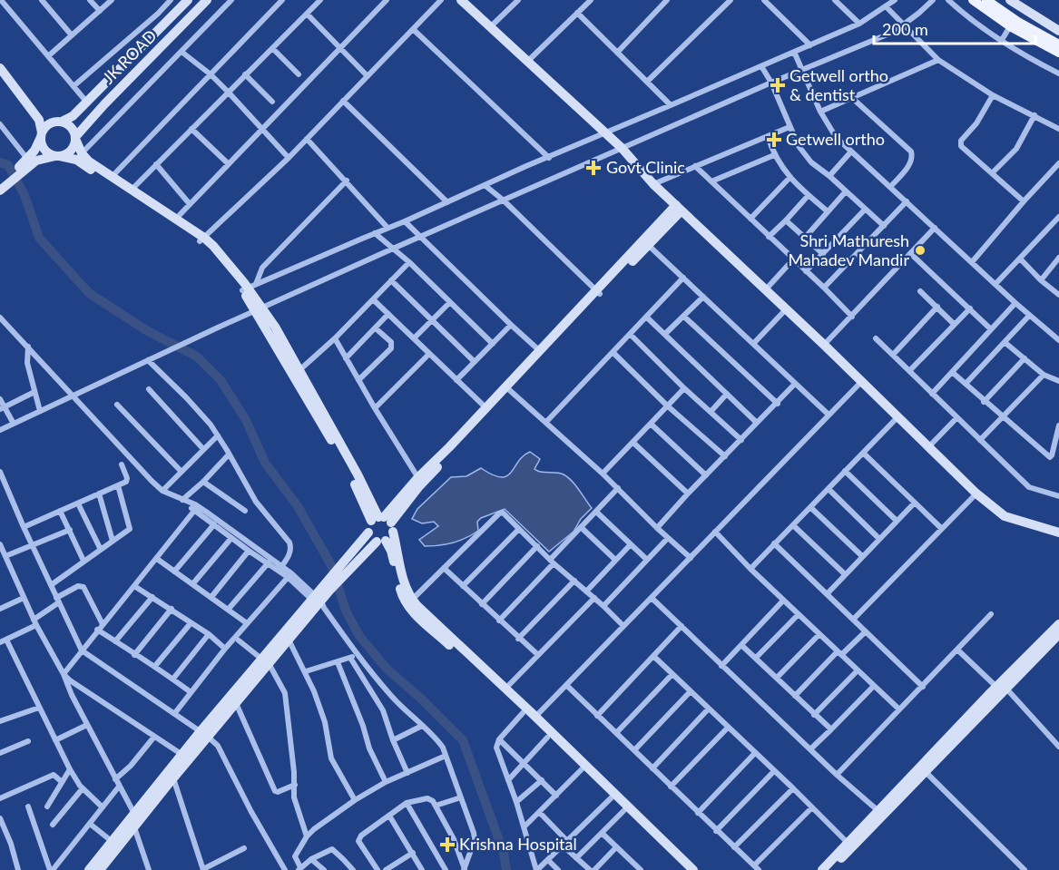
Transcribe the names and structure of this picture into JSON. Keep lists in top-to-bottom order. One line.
{"streets":{"street":["JK ROAD"]},"places":{"health":["Getwell ortho & dentist","Getwell ortho","Govt Clinic","Krishna Hospital"],"other":["Shri Mathuresh Mahadev Mandir"]},"scale_bar":"200 m"}
